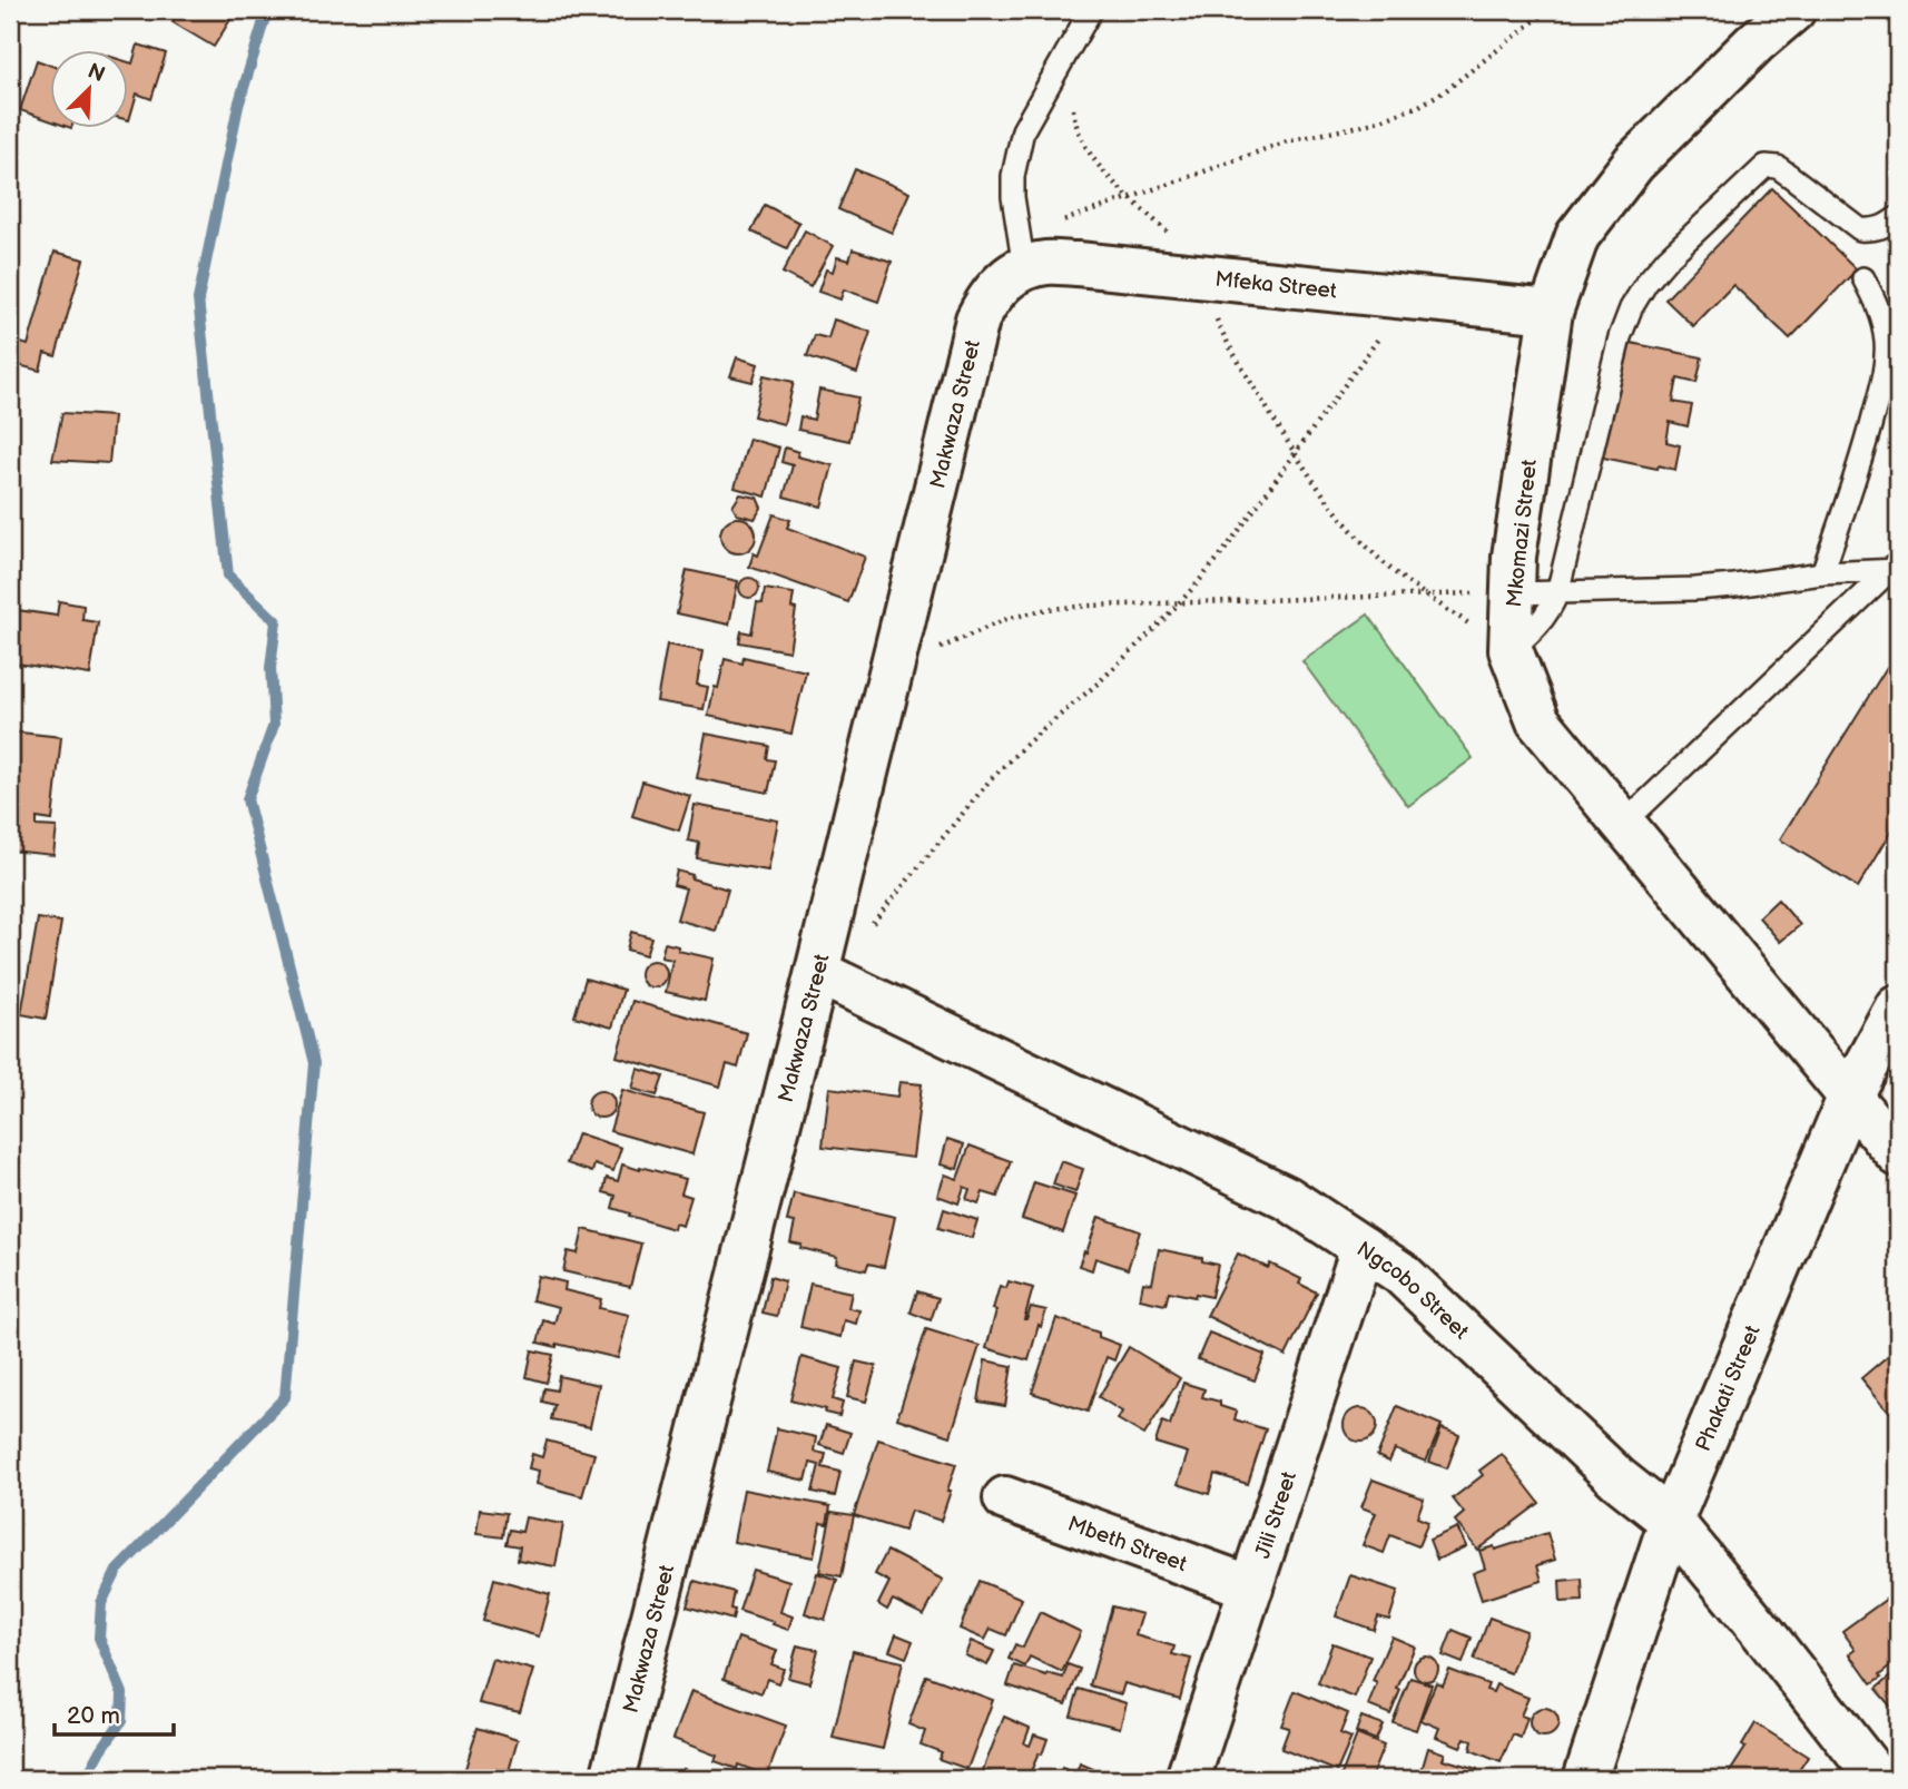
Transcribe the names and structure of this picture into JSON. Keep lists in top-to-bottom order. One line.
{"streets":{"street":["Mfeka Street","Makwaza Street","Mkomazi Street","Ngcobo Street","Phakati Street","Jili Street","Mbeth Street"]},"crossings":[["Mfeka Street","Makwaza Street"],["Mfeka Street","Mkomazi Street"],["Makwaza Street","Ngcobo Street"],["Mkomazi Street","Phakati Street"],["Ngcobo Street","Phakati Street"],["Ngcobo Street","Jili Street"],["Jili Street","Mbeth Street"]],"scale_bar":"20 m","north":"top right"}
